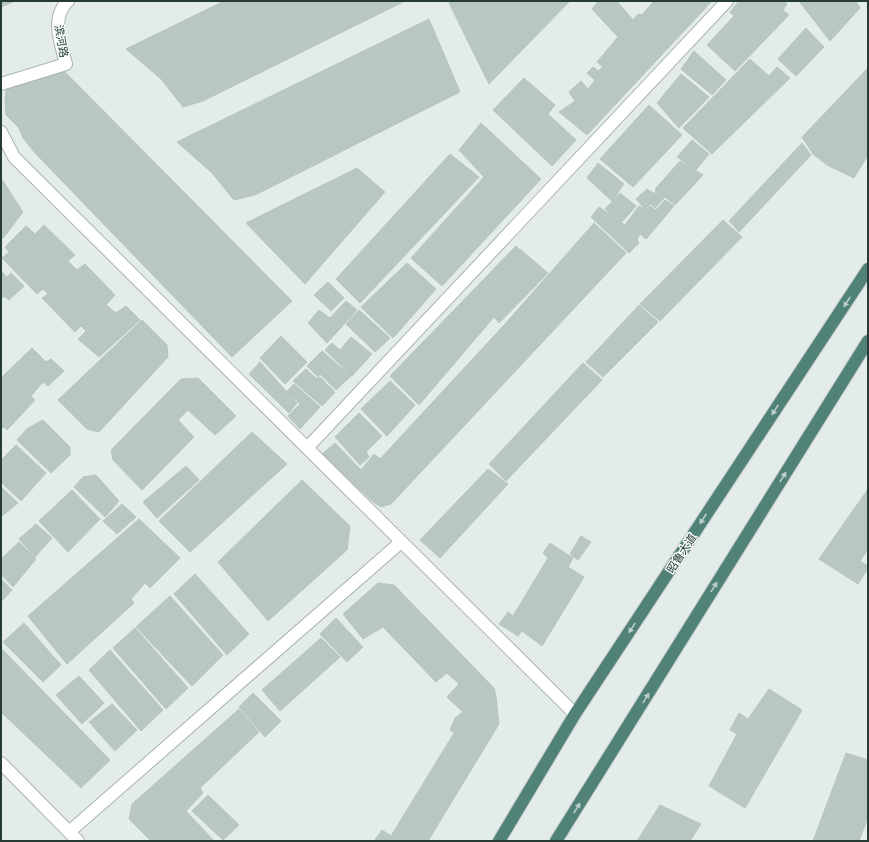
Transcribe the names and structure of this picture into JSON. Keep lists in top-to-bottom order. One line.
{"streets":{"highway":["昭鲁大道"],"street":["滨河路"]}}
